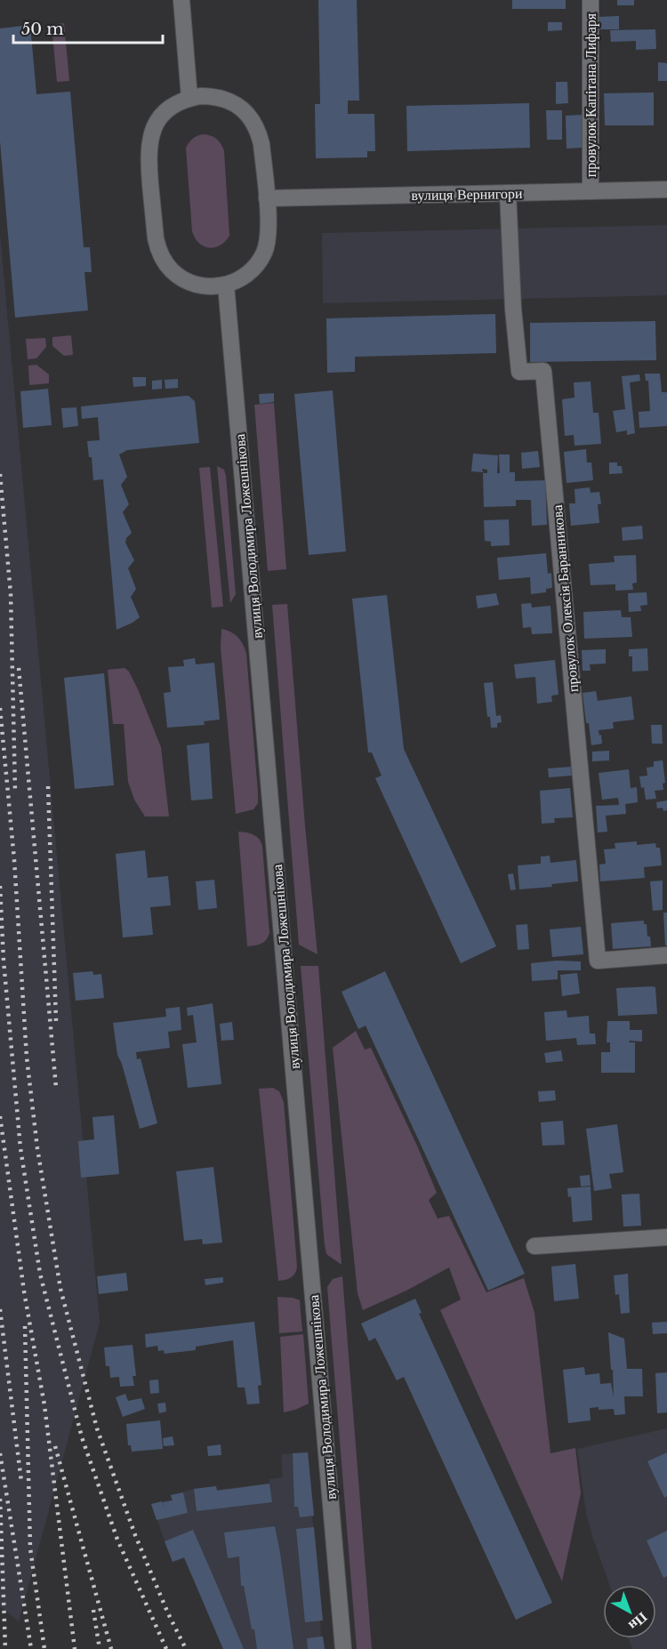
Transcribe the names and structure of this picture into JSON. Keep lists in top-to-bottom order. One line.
{"streets":{"street":["провулок Капітана Лифаря","вулиця Вернигори","вулиця Володимира Ложешнікова","провулок Олексія Баранникова"]},"crossings":[["провулок Капітана Лифаря","вулиця Вернигори"],["вулиця Вернигори","вулиця Володимира Ложешнікова"],["вулиця Вернигори","провулок Олексія Баранникова"]],"scale_bar":"50 m","north":"bottom right"}
